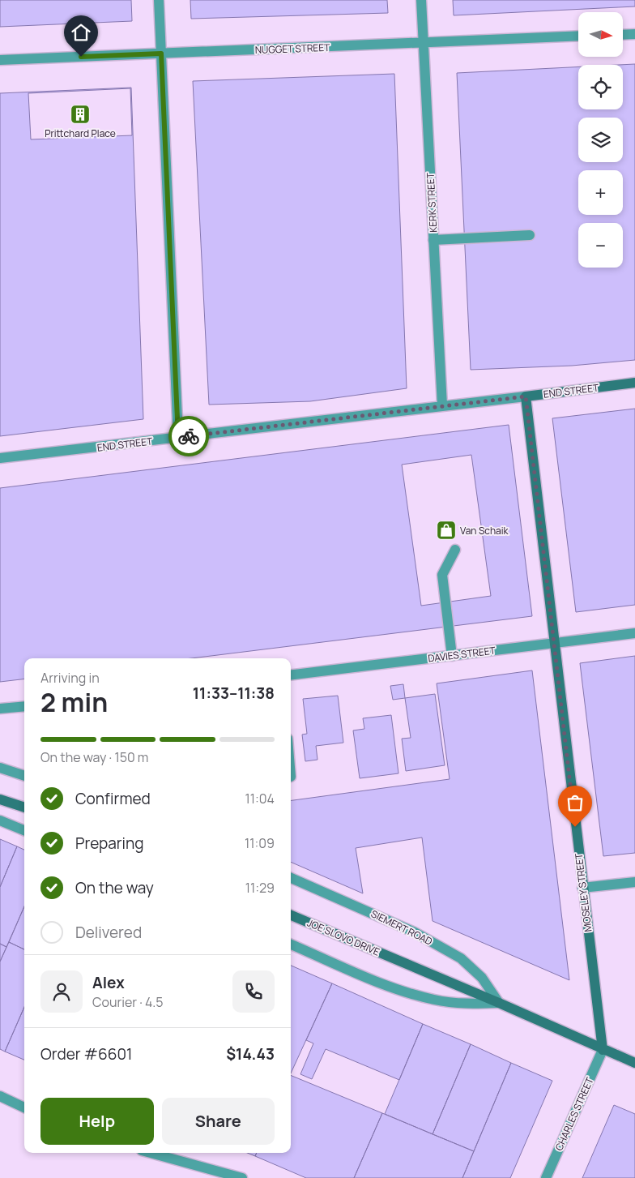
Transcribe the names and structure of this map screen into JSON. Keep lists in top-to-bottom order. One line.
{"streets":{"street":["NUGGET STREET","KERK STREET","END STREET","DAVIES STREET","MOSELEY STREET","SIEMERT ROAD","JOE SLOVO DRIVE","CHARLES STREET"]},"crossings":[["NUGGET STREET","KERK STREET"],["KERK STREET","END STREET"],["END STREET","MOSELEY STREET"],["DAVIES STREET","MOSELEY STREET"],["MOSELEY STREET","CHARLES STREET"],["SIEMERT ROAD","JOE SLOVO DRIVE"]],"places":{"building":["Prittchard Place"],"shop":["Van Schaik"]},"north":"right","page":{"map_buttons":["+","−"],"heading":["2 min","Arriving in","11:33–11:38"],"panel":["Alex","Courier · 4.5","Order #6601","$14.43"],"bar":"On the way · 150 m","list":[["Confirmed","11:04"],["Preparing","11:09"],["On the way","11:29"],"Delivered"],"buttons":["Help","Share"]}}
